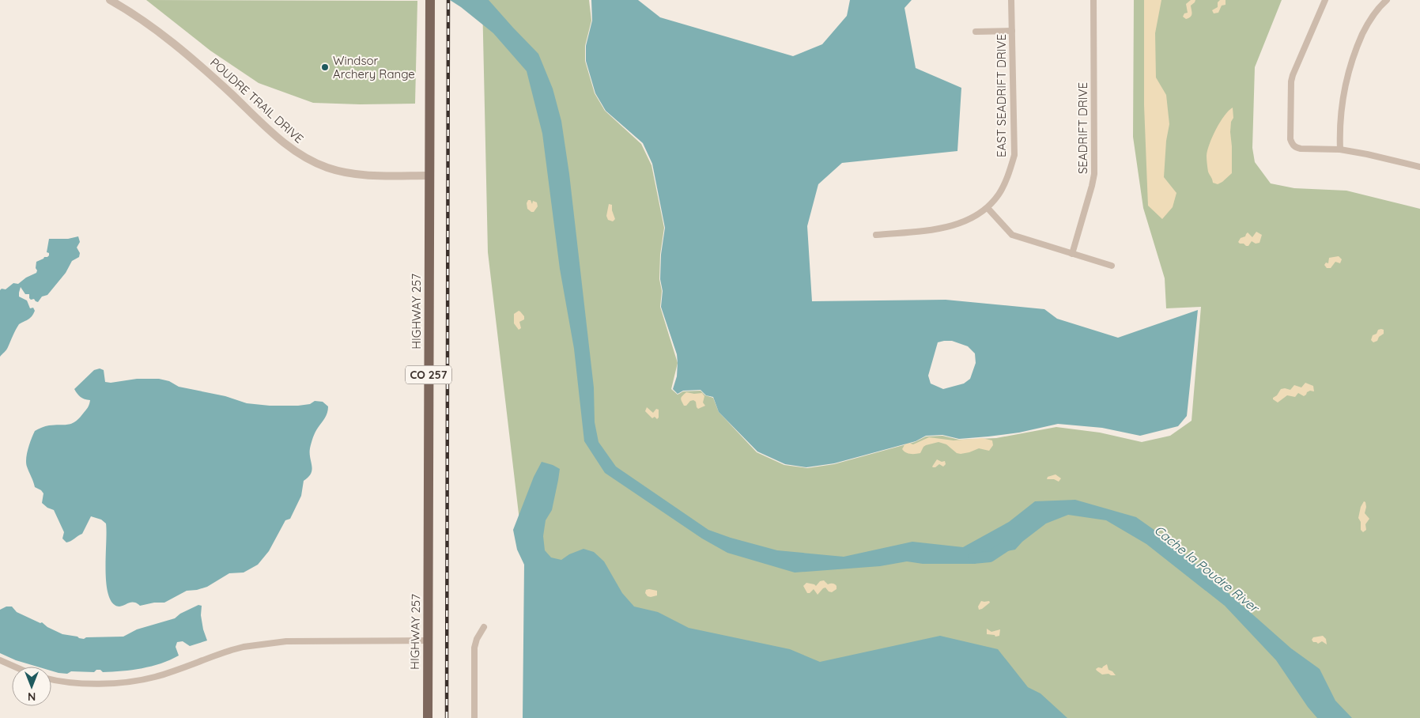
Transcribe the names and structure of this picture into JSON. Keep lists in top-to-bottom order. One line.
{"streets":{"main road":["HIGHWAY 257","CO 257"],"street":["EAST SEADRIFT DRIVE","POUDRE TRAIL DRIVE","SEADRIFT DRIVE"]},"crossings":[["POUDRE TRAIL DRIVE","HIGHWAY 257"]],"water":["Cache la Poudre River"],"places":["Windsor Archery Range"],"north":"bottom"}
